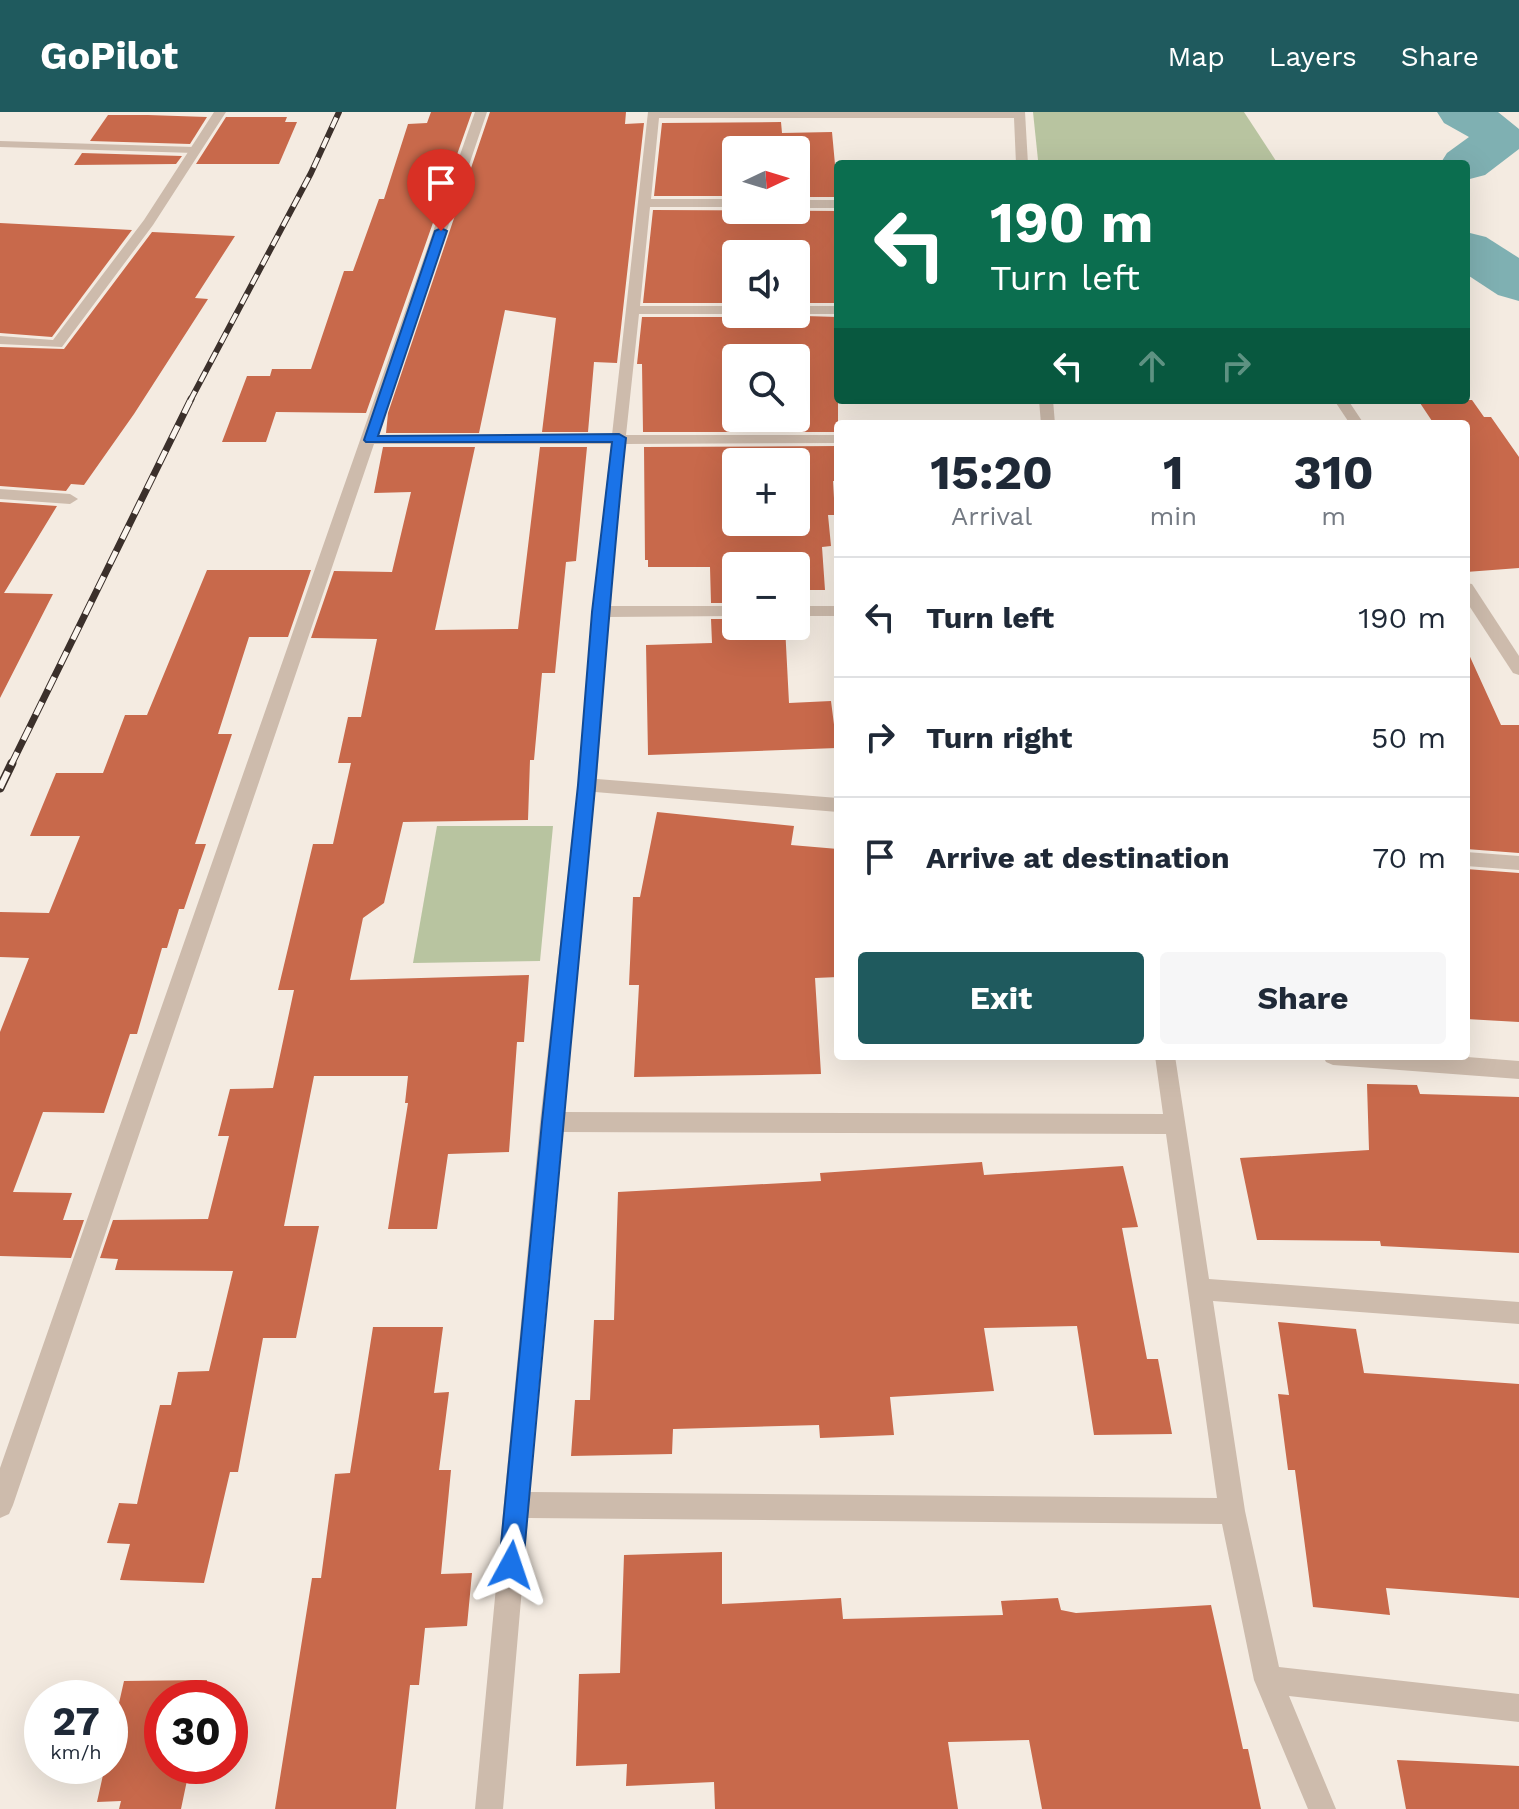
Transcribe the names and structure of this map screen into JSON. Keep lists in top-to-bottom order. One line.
{"north":"right","page":{"header":"GoPilot","nav":["Map","Layers","Share"],"map_buttons":["+","−"],"turn":["190 m","Turn left"],"eta":["15:20","Arrival","1","min","310","m"],"list":[{"name":"Turn left","value":"190 m"},{"name":"Turn right","value":"50 m"},{"name":"Arrive at destination","value":"70 m"}],"buttons":["Exit","Share"],"speed":"27 km/h","limit":"30"}}
